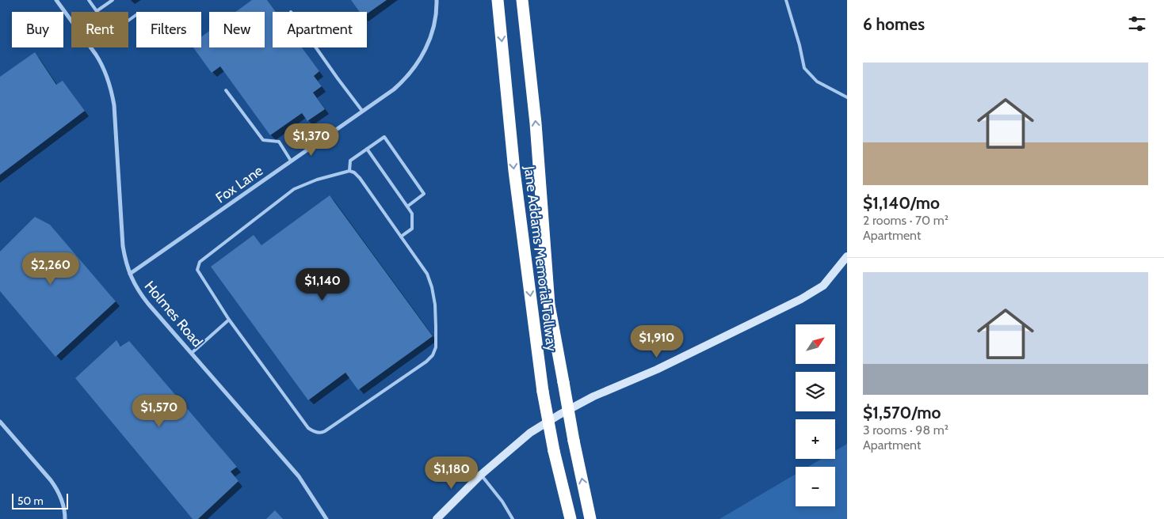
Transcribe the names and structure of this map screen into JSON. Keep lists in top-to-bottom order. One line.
{"streets":{"highway":["Jane Addams Memorial Tollway"],"street":["Fox Lane","Holmes Road"]},"crossings":[["Fox Lane","Holmes Road"]],"scale_bar":"50 m","north":"top right","page":{"heading":"6 homes","chip":["Buy","Rent","Filters","New","Apartment"],"list":[{"name":"$1,140/mo","note":"2 rooms · 70 m² · Apartment"},{"name":"$1,570/mo","note":"3 rooms · 98 m² · Apartment"}],"price":["$1,370","$2,260","$1,140","$1,910","$1,570","$1,180"],"map_buttons":["+","−"],"scale":"50 m"}}
